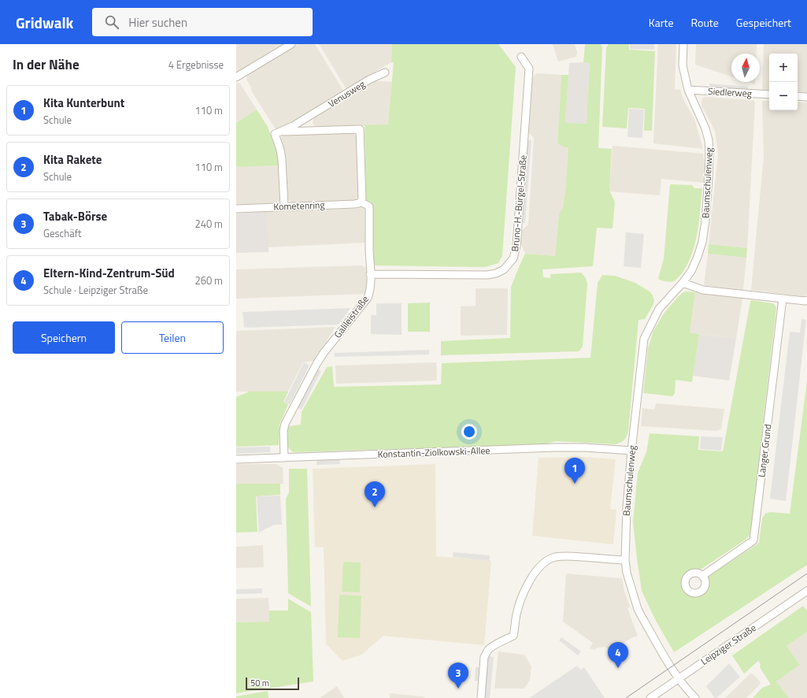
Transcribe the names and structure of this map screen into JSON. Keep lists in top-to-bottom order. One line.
{"streets":{"street":["Siedlerweg","Venusweg","Baumschulenweg","Bruno-H.-Bürgel-Straße","Kometenring","Galileistraße","Langer Grund","Konstantin-Ziolkowski-Allee","Leipziger Straße"]},"crossings":[["Siedlerweg","Baumschulenweg"],["Baumschulenweg","Konstantin-Ziolkowski-Allee"],["Baumschulenweg","Leipziger Straße"],["Bruno-H.-Bürgel-Straße","Galileistraße"],["Kometenring","Galileistraße"],["Galileistraße","Konstantin-Ziolkowski-Allee"]],"scale_bar":"50 m","north":"top","page":{"header":"Gridwalk","search":"Hier suchen","nav":["Karte","Route","Gespeichert"],"heading":["In der Nähe","4 Ergebnisse"],"map_buttons":["+","−"],"list":[{"mark":"1","name":"Kita Kunterbunt","note":"Schule","value":"110 m"},{"mark":"2","name":"Kita Rakete","note":"Schule","value":"110 m"},{"mark":"3","name":"Tabak-Börse","note":"Geschäft","value":"240 m"},{"mark":"4","name":"Eltern-Kind-Zentrum-Süd","note":"Schule · Leipziger Straße","value":"260 m"}],"buttons":["Speichern","Teilen"],"pins":["1","2","4","3"],"scale":"50 m"}}
